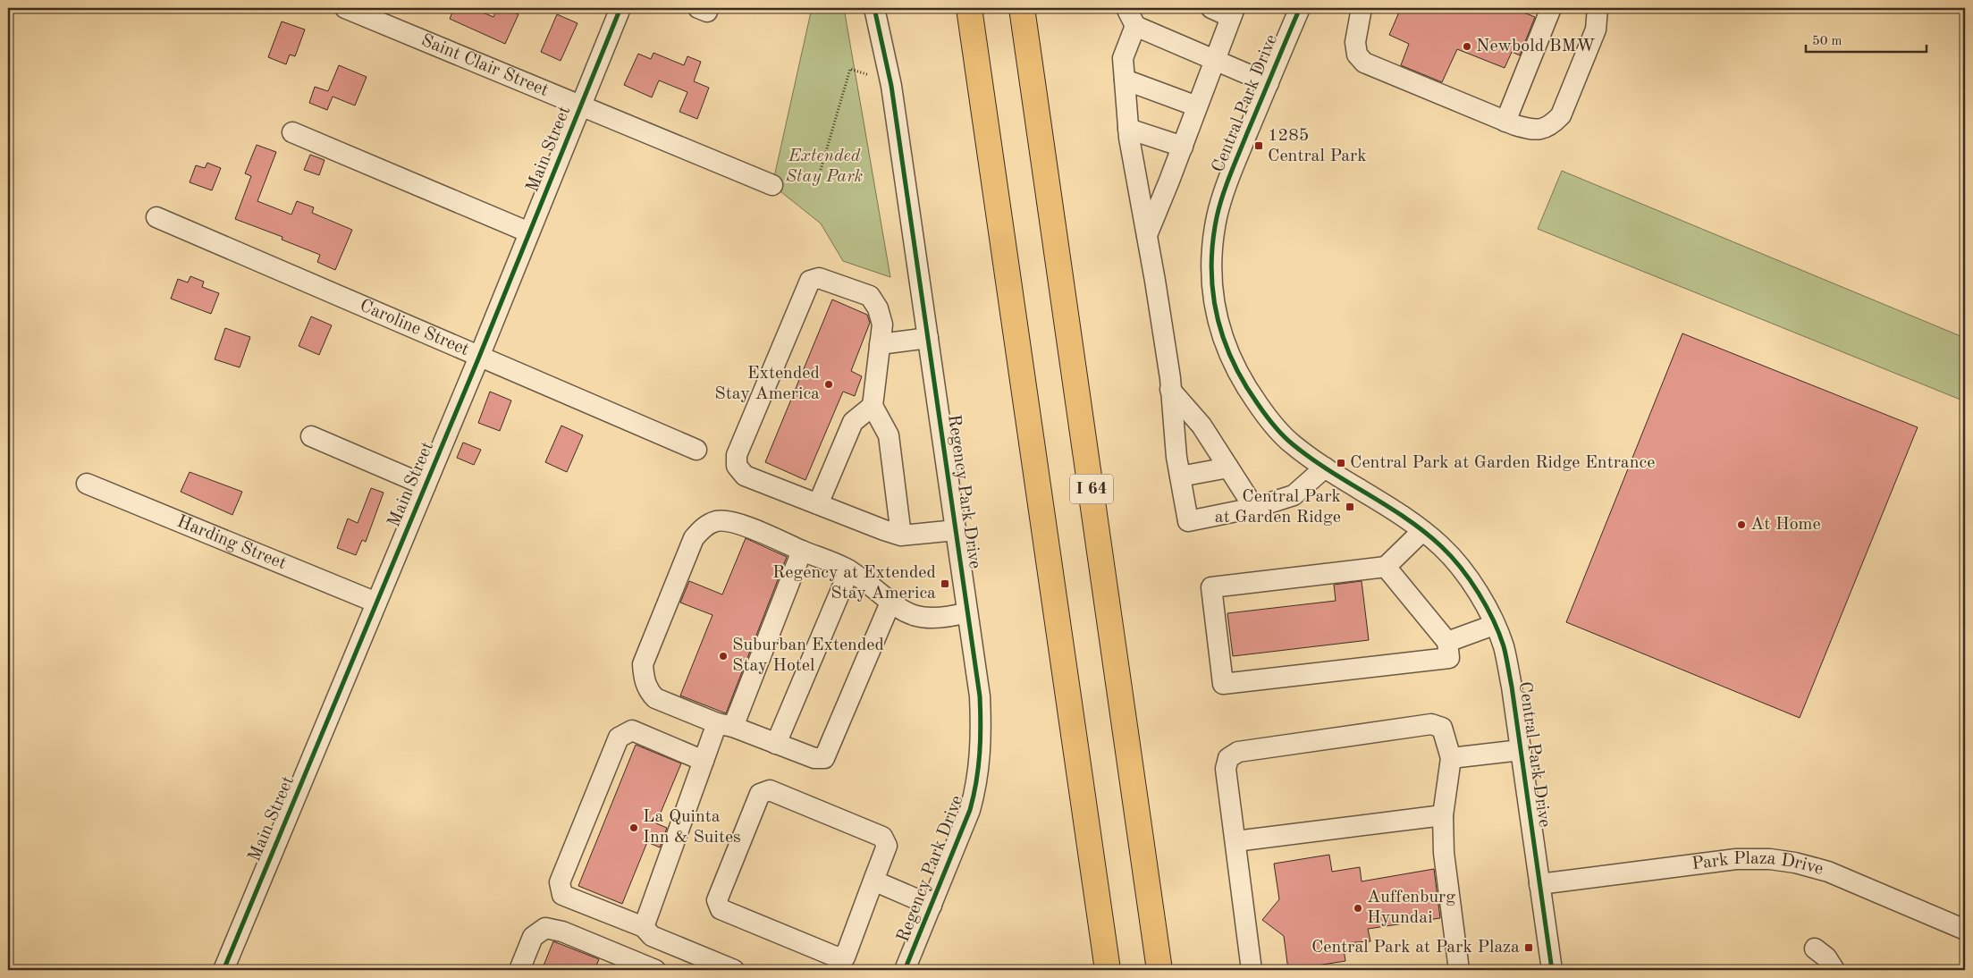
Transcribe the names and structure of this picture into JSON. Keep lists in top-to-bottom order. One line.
{"streets":{"highway":["I 64"],"street":["Saint Clair Street","Central Park Drive","Main Street","Caroline Street","Regency Park Drive","Harding Street","Park Plaza Drive"]},"crossings":[["Saint Clair Street","Main Street"],["Central Park Drive","Park Plaza Drive"],["Main Street","Caroline Street"],["Main Street","Harding Street"]],"parks":["Extended Stay Park"],"places":{"other":["Newbold BMW","Extended Stay America","At Home","Suburban Extended Stay Hotel","La Quinta Inn & Suites","Auffenburg Hyundai"],"transit":["1285 Central Park","Central Park at Garden Ridge Entrance","Central Park at Garden Ridge","Regency at Extended Stay America","Central Park at Park Plaza"]},"scale_bar":"50 m"}
